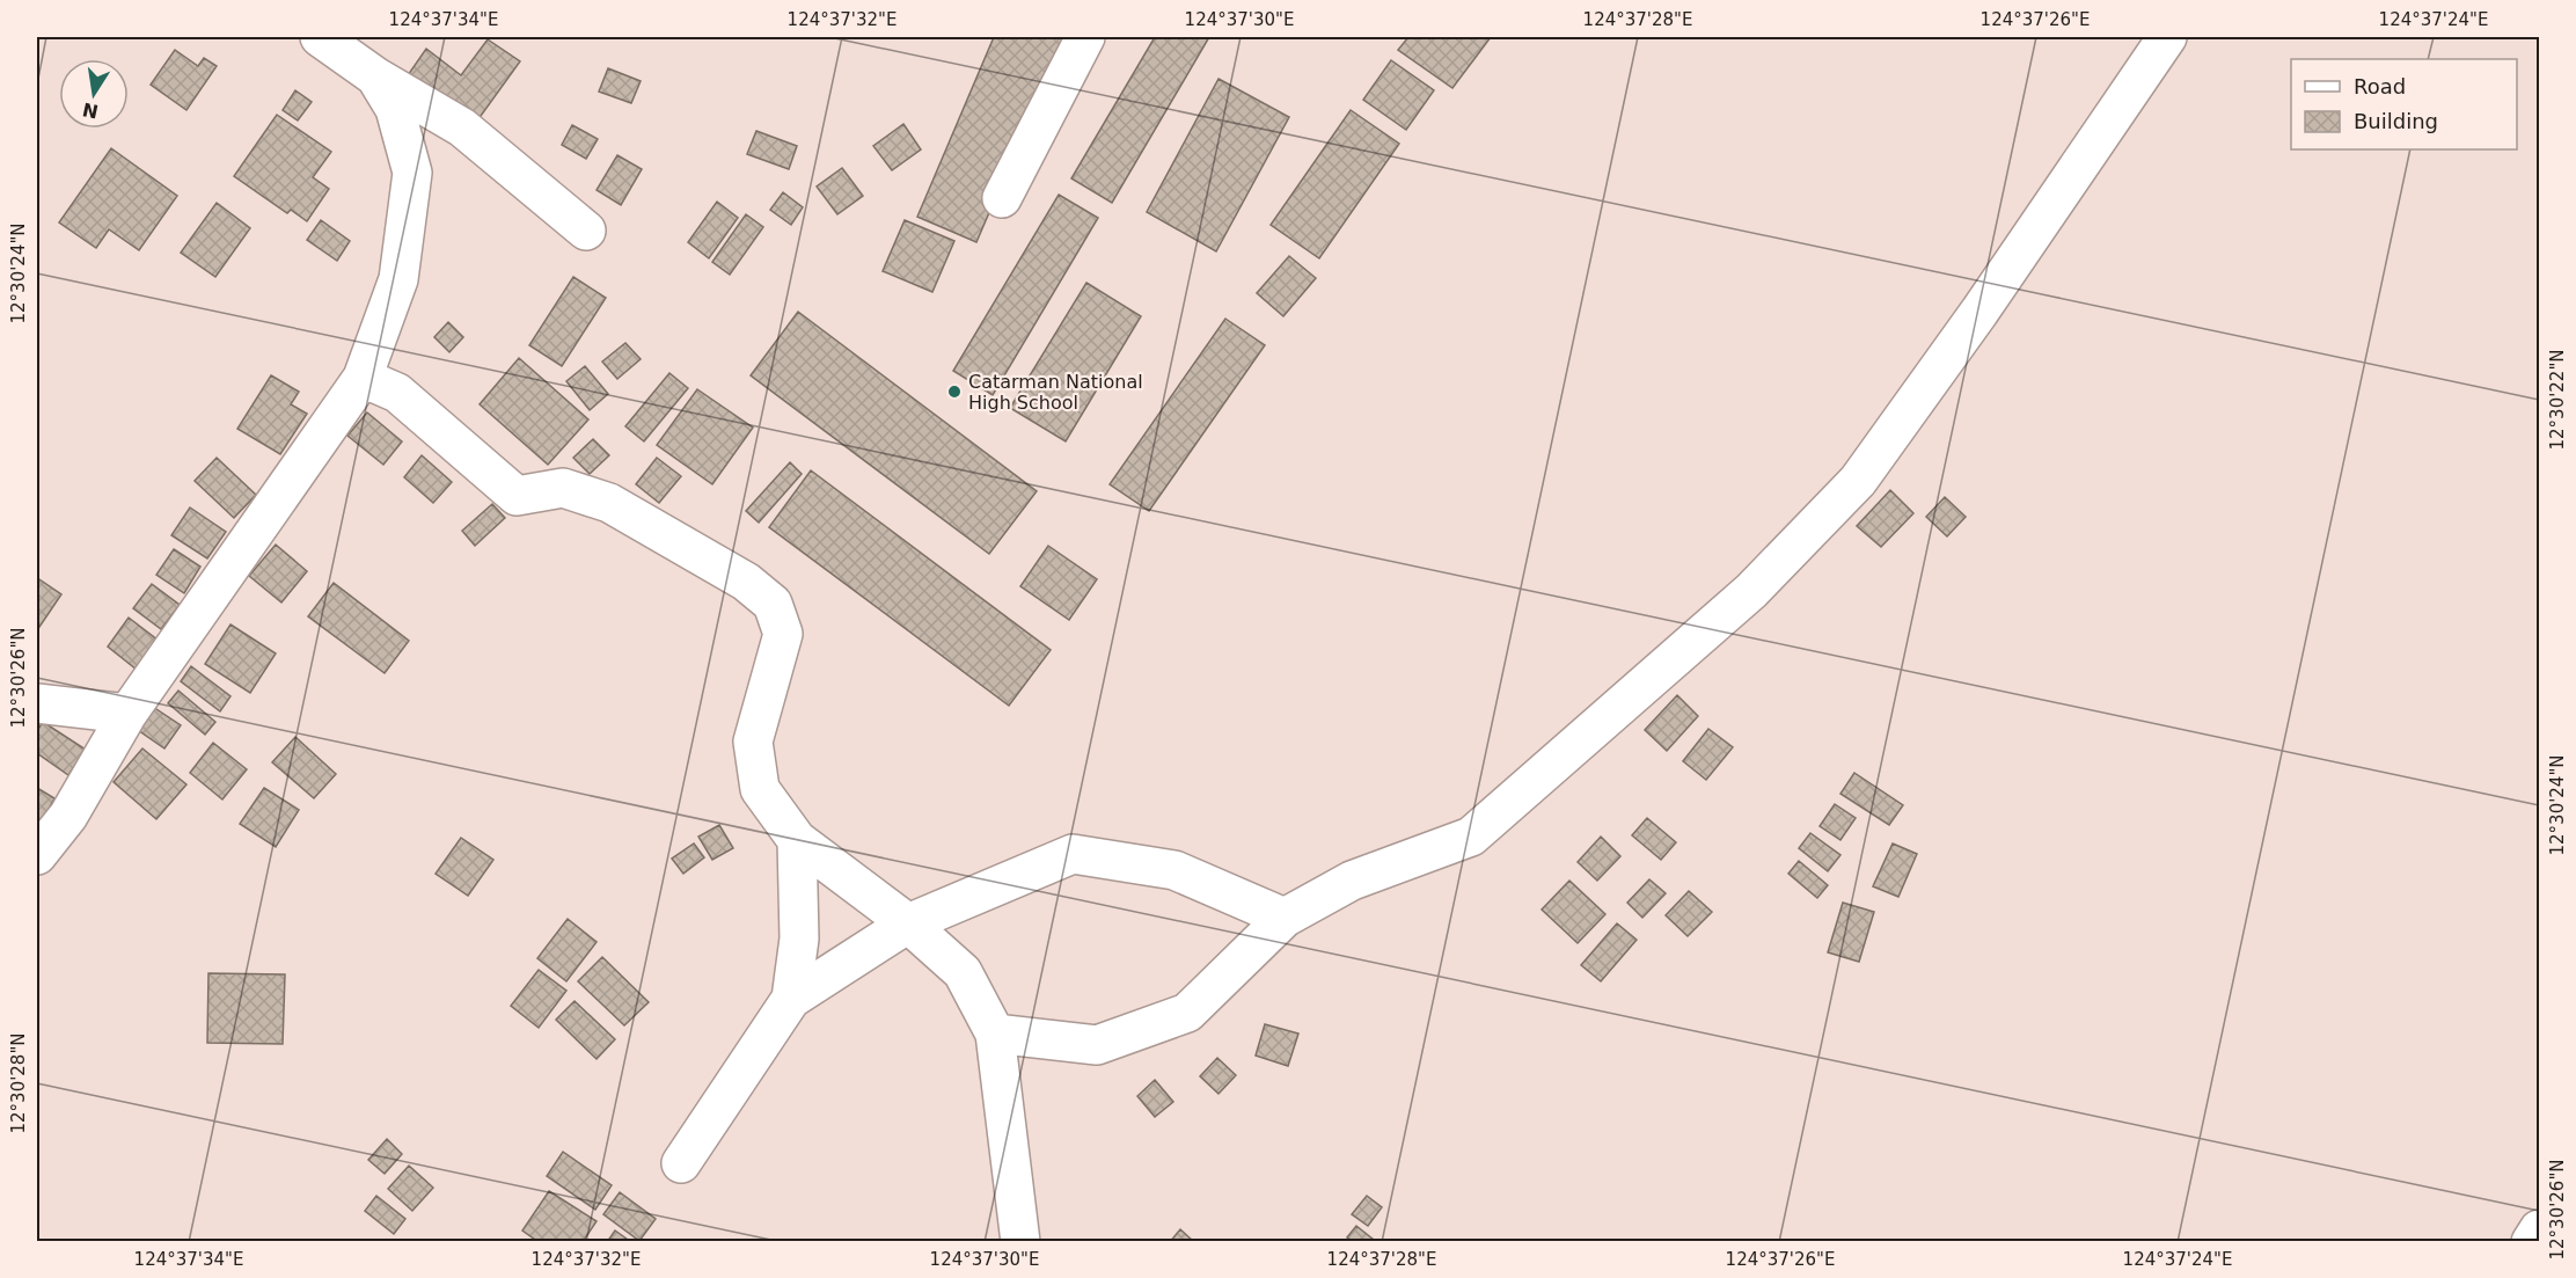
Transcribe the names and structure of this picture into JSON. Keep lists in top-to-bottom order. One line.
{"places":["Catarman National High School"],"legend":["Road","Building"],"north":"bottom","coordinates":["124°37'34\"E","124°37'32\"E","124°37'30\"E","124°37'28\"E","124°37'26\"E","124°37'24\"E","12°30'24\"N","12°30'22\"N","12°30'26\"N","12°30'28\"N"]}
